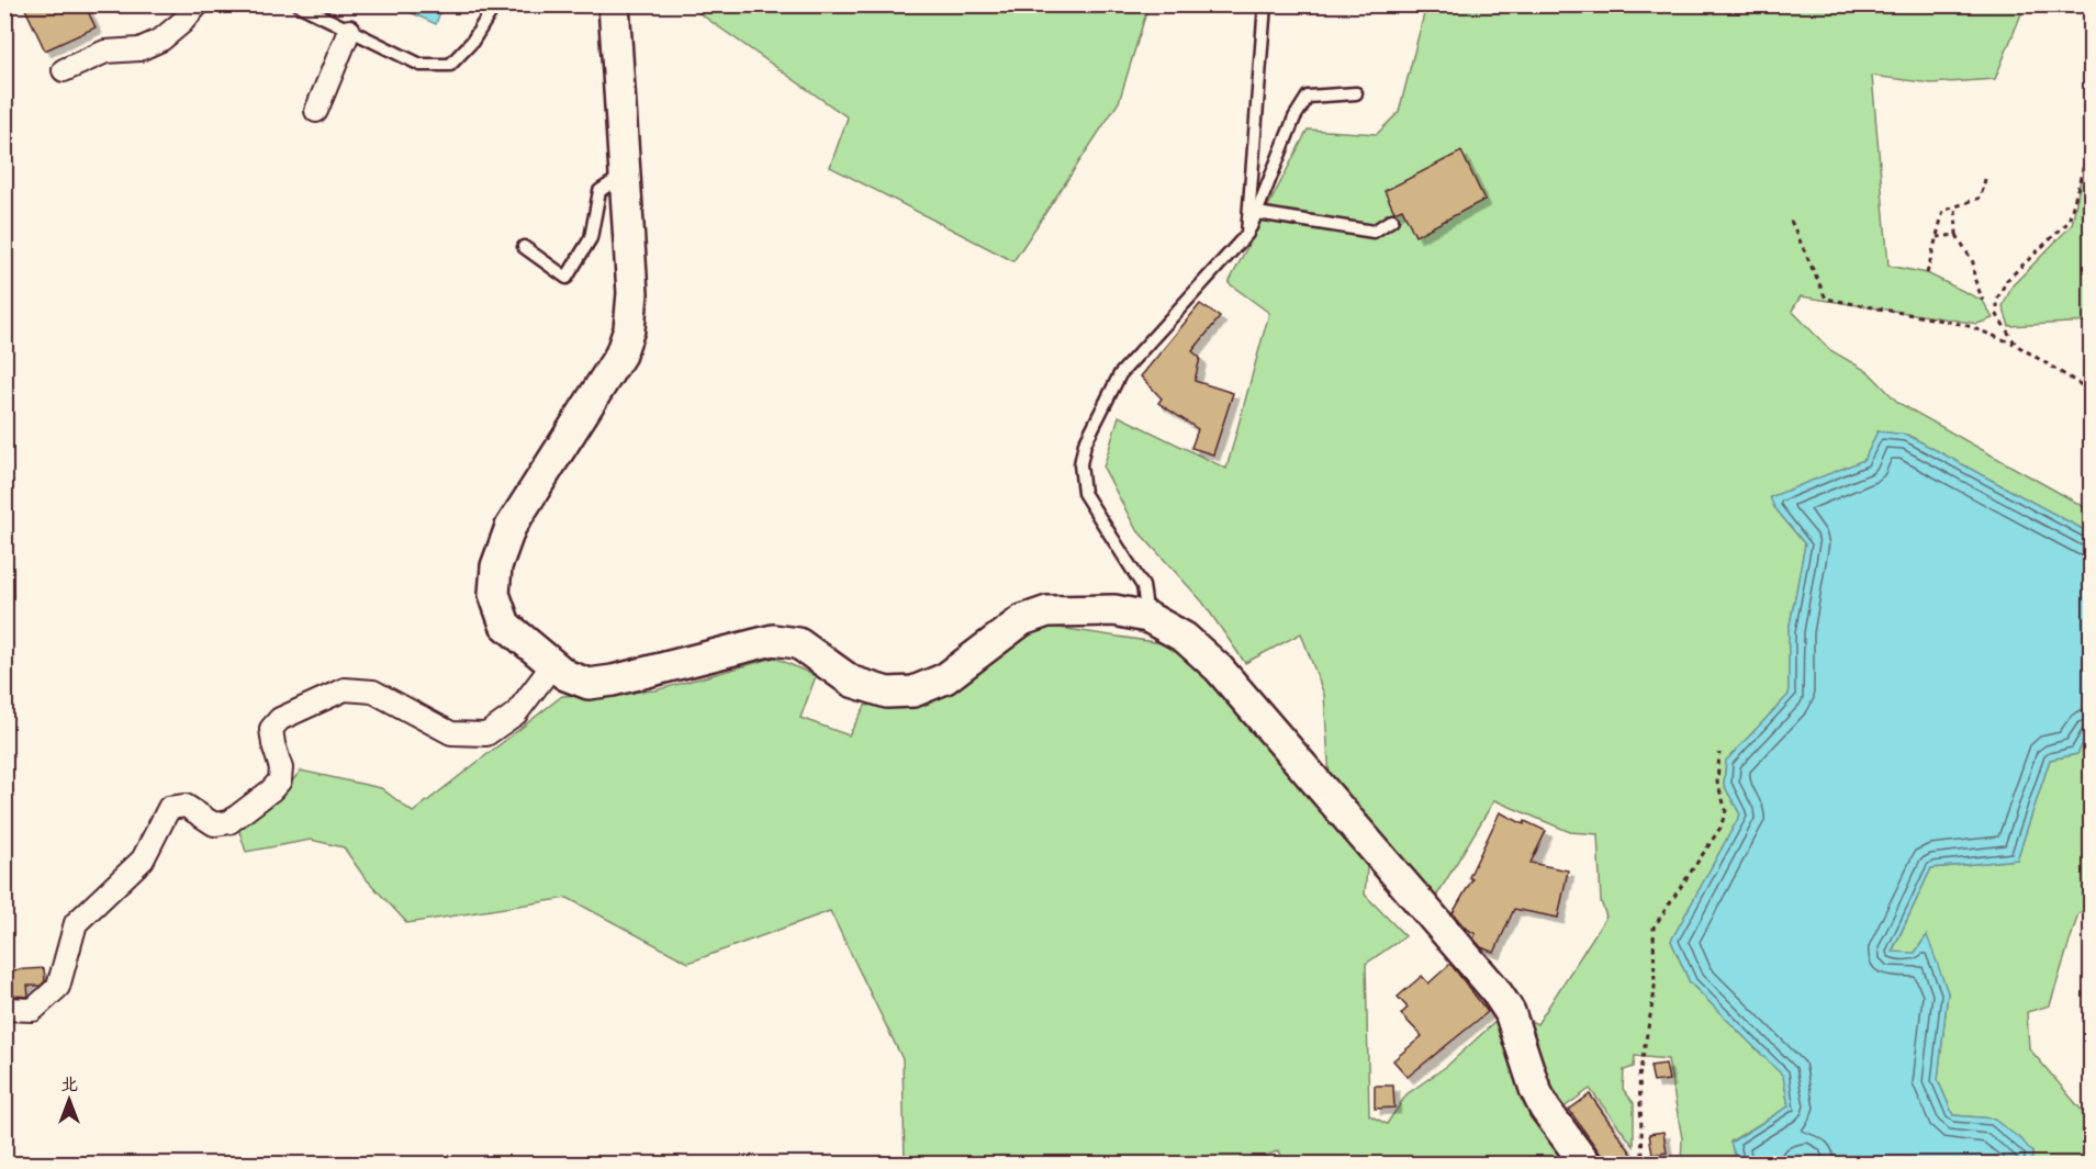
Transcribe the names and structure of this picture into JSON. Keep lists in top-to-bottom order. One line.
{"north":"top"}
